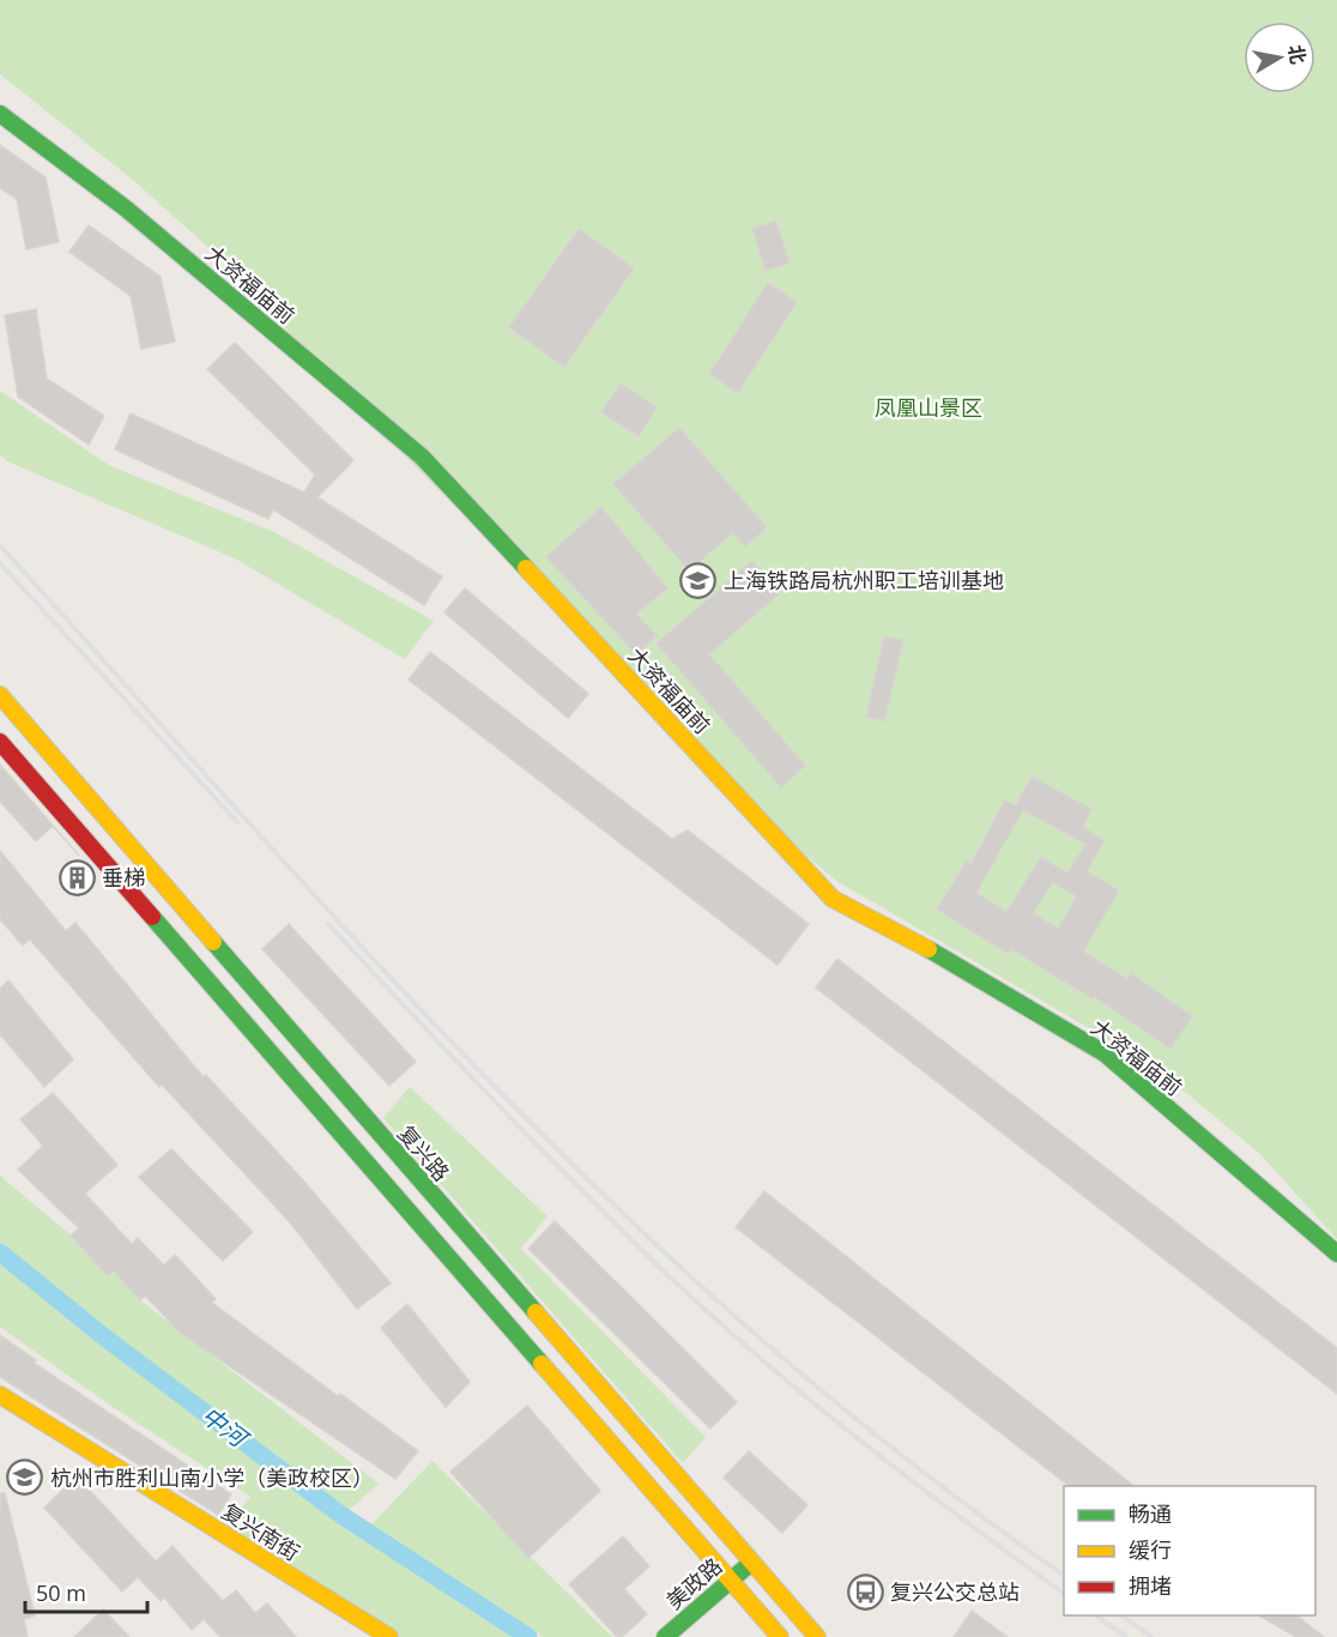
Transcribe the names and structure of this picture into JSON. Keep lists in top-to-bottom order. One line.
{"streets":{"main road":["大资福庙前","复兴路","复兴南街","美政路"]},"crossings":[["复兴路","美政路"]],"water":["中河"],"parks":["凤凰山景区"],"places":{"school or university":["上海铁路局杭州职工培训基地","杭州市胜利山南小学（美政校区）"],"building":["垂梯"],"bus stop":["复兴公交总站"]},"legend":["畅通","缓行","拥堵"],"scale_bar":"50 m","north":"right"}
